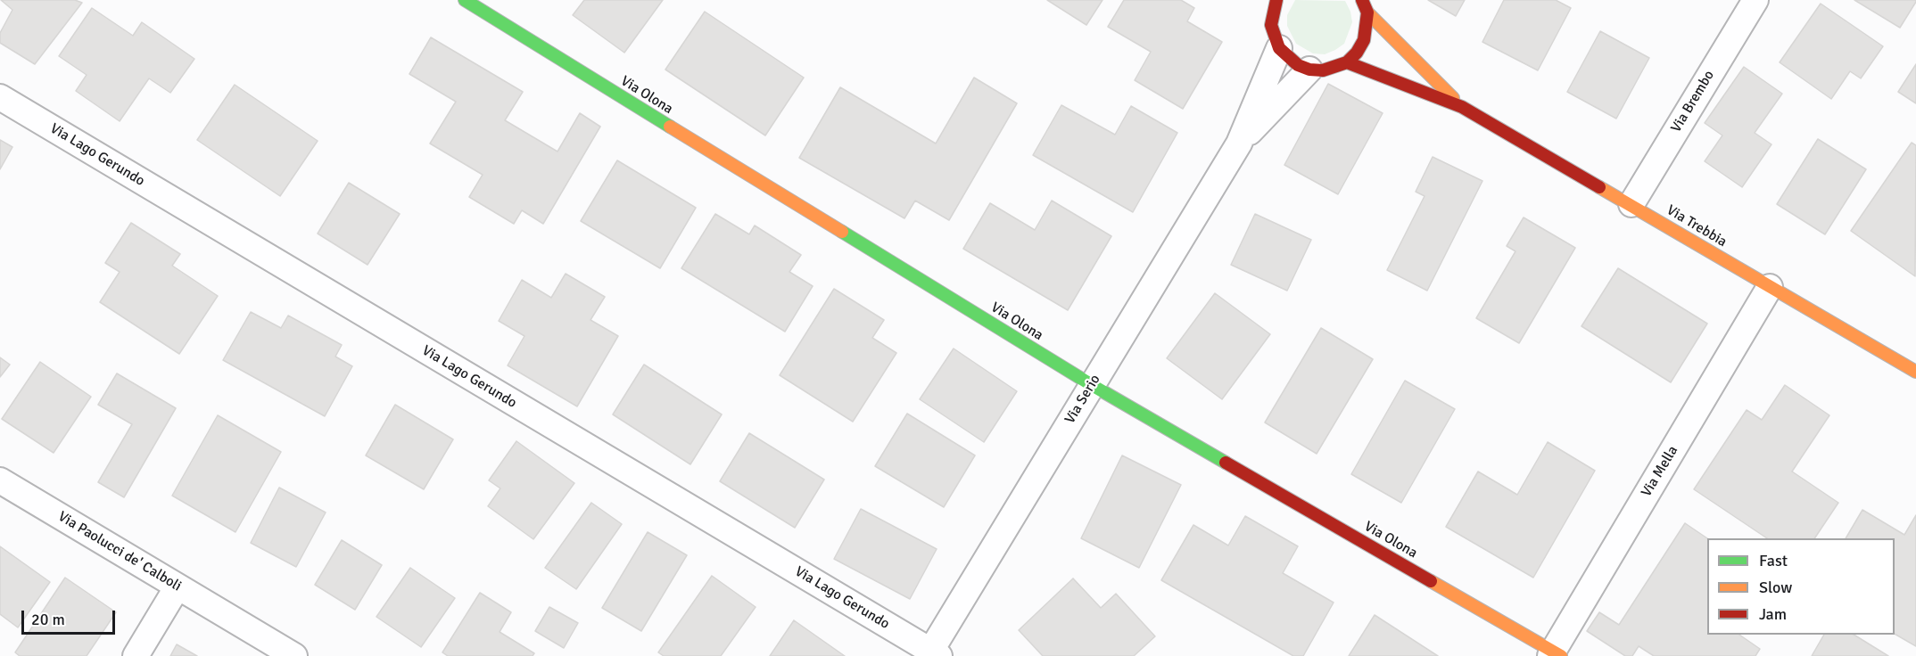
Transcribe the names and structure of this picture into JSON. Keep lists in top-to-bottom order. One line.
{"streets":{"street":["Via Olona","Via Brembo","Via Lago Gerundo","Via Trebbia","Via Serio","Via Mella","Via Paolucci de' Calboli"]},"crossings":[["Via Olona","Via Serio"],["Via Olona","Via Mella"],["Via Brembo","Via Trebbia"],["Via Lago Gerundo","Via Serio"],["Via Trebbia","Via Mella"]],"legend":["Fast","Slow","Jam"],"scale_bar":"20 m"}
